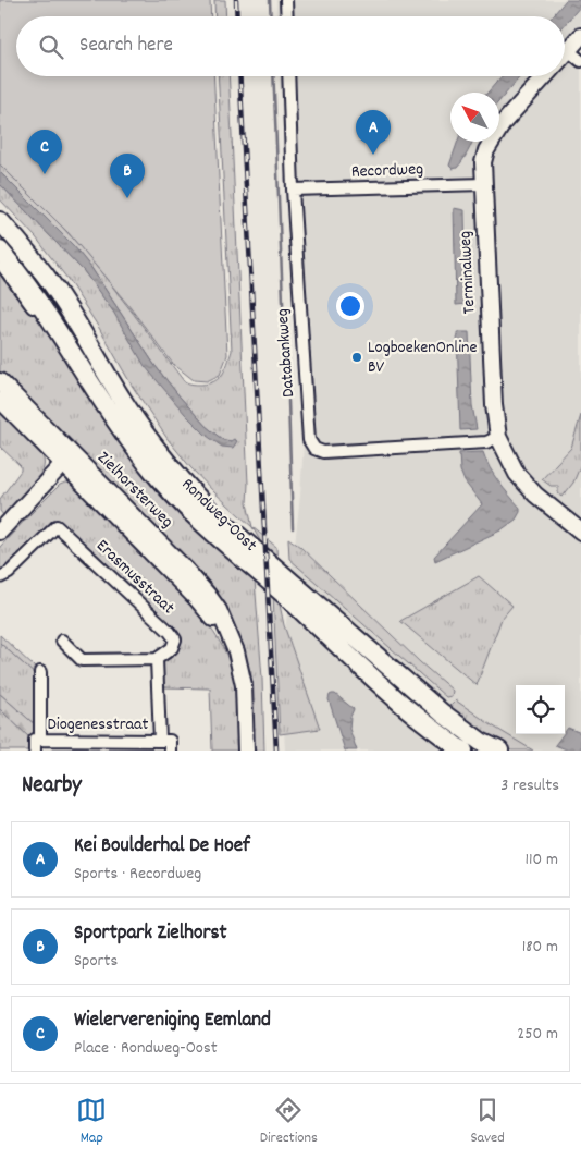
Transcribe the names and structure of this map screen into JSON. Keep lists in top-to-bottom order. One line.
{"streets":{"main road":["Rondweg-Oost"],"street":["Recordweg","Terminalweg","Databankweg","Zielhorsterweg","Erasmusstraat","Diogenesstraat"]},"crossings":[["Recordweg","Terminalweg"],["Recordweg","Databankweg"],["Terminalweg","Databankweg"]],"places":["LogboekenOnline BV"],"north":"top left","page":{"search":"Search here","pins":["A","C","B"],"heading":["Nearby","3 results"],"list":[{"mark":"A","name":"Kei Boulderhal De Hoef","note":"Sports · Recordweg","value":"110 m"},{"mark":"B","name":"Sportpark Zielhorst","note":"Sports","value":"180 m"},{"mark":"C","name":"Wielervereniging Eemland","note":"Place · Rondweg-Oost","value":"250 m"}],"nav":["Map","Directions","Saved"]}}
